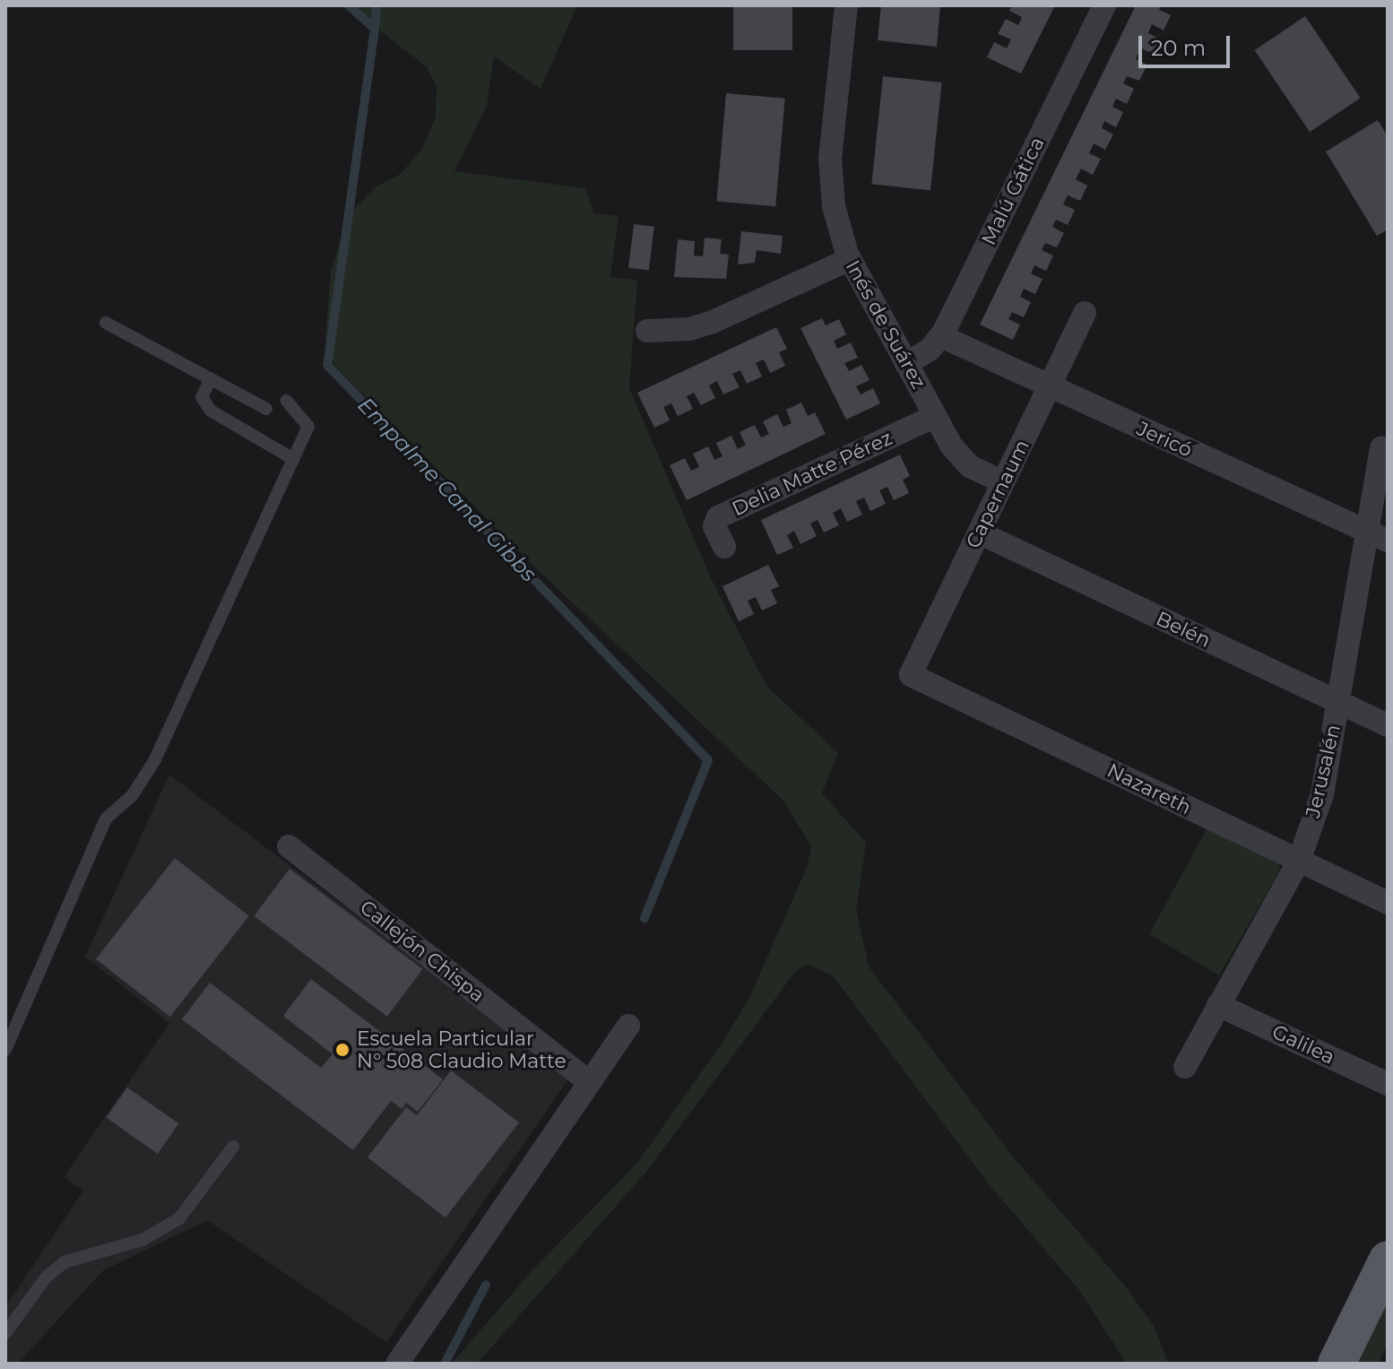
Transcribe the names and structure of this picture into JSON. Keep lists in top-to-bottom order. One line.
{"streets":{"street":["Malú Gática","Inés de Suárez","Jericó","Delia Matte Pérez","Capernaum","Belén","Jerusalén","Nazareth","Callejón Chispa","Galilea"]},"crossings":[["Malú Gática","Inés de Suárez"],["Malú Gática","Jericó"],["Inés de Suárez","Delia Matte Pérez"],["Inés de Suárez","Capernaum"],["Jericó","Capernaum"],["Jericó","Jerusalén"],["Capernaum","Belén"],["Capernaum","Nazareth"],["Belén","Jerusalén"],["Jerusalén","Nazareth"],["Jerusalén","Galilea"]],"water":["Empalme Canal Gibbs"],"places":["Escuela Particular N° 508 Claudio Matte"],"scale_bar":"20 m"}
